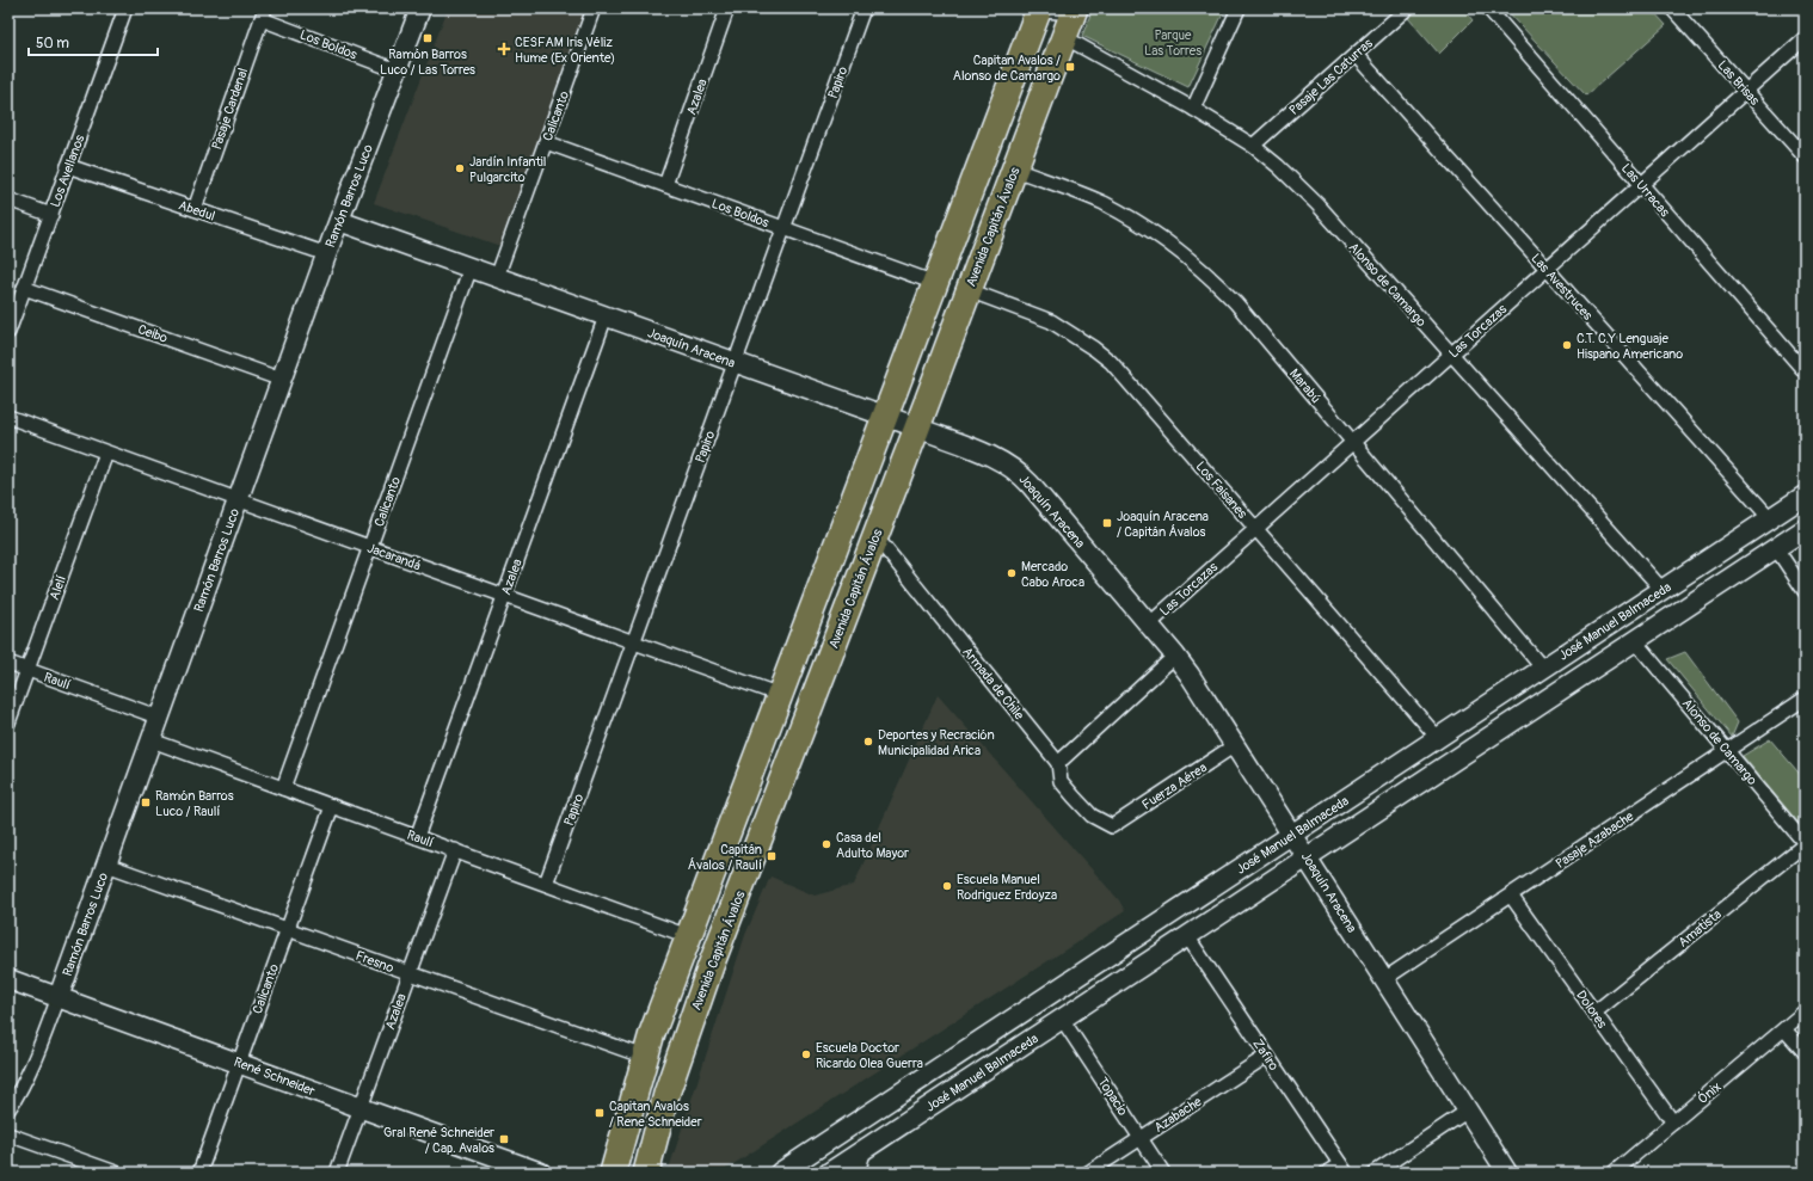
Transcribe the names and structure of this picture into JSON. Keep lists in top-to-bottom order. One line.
{"streets":{"highway":["Avenida Capitán Ávalos"],"street":["Los Boldos","Pasaje Las Caturras","Papiro","Las Brisas","Azalea","Pasaje Cardenal","Calicanto","Los Avellanos","Las Urracas","Ramón Barros Luco","Abedul","Alonso de Camargo","Las Avestruces","Las Torcazas","Ceibo","Joaquín Aracena","Marabú","Los Faisanes","Jacarandá","Alelí","José Manuel Balmaceda","Raulí","Armada de Chile","Fuerza Aérea","Pasaje Azabache","Amatista","Fresno","Dolores","Zafiro","René Schneider","Ónix","Topacio","Azabache"]},"crossings":[["Los Boldos","Papiro"],["Los Boldos","Azalea"],["Los Boldos","Pasaje Cardenal"],["Los Boldos","Calicanto"],["Los Boldos","Ramón Barros Luco"],["Pasaje Las Caturras","Alonso de Camargo"],["Pasaje Las Caturras","Las Avestruces"],["Papiro","Joaquín Aracena"],["Papiro","Jacarandá"],["Papiro","Raulí"],["Las Brisas","Las Torcazas"],["Azalea","Joaquín Aracena"],["Azalea","Jacarandá"],["Azalea","Raulí"],["Azalea","Fresno"],["Azalea","René Schneider"],["Pasaje Cardenal","Abedul"],["Calicanto","Joaquín Aracena"],["Calicanto","Jacarandá"],["Calicanto","Raulí"],["Calicanto","Fresno"],["Calicanto","René Schneider"],["Los Avellanos","Abedul"],["Los Avellanos","Ceibo"],["Las Urracas","Las Torcazas"],["Ramón Barros Luco","Abedul"],["Ramón Barros Luco","Ceibo"],["Ramón Barros Luco","Joaquín Aracena"],["Ramón Barros Luco","Jacarandá"],["Ramón Barros Luco","Raulí"],["Ramón Barros Luco","Fresno"],["Ramón Barros Luco","René Schneider"],["Avenida Capitán Ávalos","Alonso de Camargo"],["Avenida Capitán Ávalos","Joaquín Aracena"],["Avenida Capitán Ávalos","Marabú"],["Avenida Capitán Ávalos","Los Faisanes"],["Avenida Capitán Ávalos","Armada de Chile"],["Alonso de Camargo","Las Torcazas"],["Alonso de Camargo","José Manuel Balmaceda"],["Alonso de Camargo","Pasaje Azabache"],["Alonso de Camargo","Amatista"],["Las Avestruces","Las Torcazas"],["Las Avestruces","José Manuel Balmaceda"],["Las Torcazas","Joaquín Aracena"],["Las Torcazas","Marabú"],["Las Torcazas","Los Faisanes"],["Joaquín Aracena","José Manuel Balmaceda"],["Joaquín Aracena","Fuerza Aérea"],["Joaquín Aracena","Pasaje Azabache"],["Marabú","José Manuel Balmaceda"],["Los Faisanes","José Manuel Balmaceda"],["Jacarandá","Alelí"],["Alelí","Raulí"],["José Manuel Balmaceda","Zafiro"],["José Manuel Balmaceda","Topacio"],["Armada de Chile","Fuerza Aérea"],["Pasaje Azabache","Dolores"],["Amatista","Dolores"],["Dolores","Ónix"],["Zafiro","Azabache"],["Topacio","Azabache"]],"parks":["Parque Las Torres"],"places":{"transit":["Ramón Barros Luco / Las Torres","Capitan Avalos / Alonso de Camargo","Joaquín Aracena / Capitán Ávalos","Ramón Barros Luco / Raulí","Capitán Ávalos / Raulí","Capitan Avalos / Rene Schneider","Gral René Schneider / Cap. Avalos"],"health":["CESFAM Iris Véliz Hume (Ex Oriente)"],"other":["Jardín Infantil Pulgarcito","C.T. C.Y Lenguaje Hispano Americano","Mercado Cabo Aroca","Deportes y Recración Municipalidad Arica","Casa del Adulto Mayor","Escuela Manuel Rodriguez Erdoyza","Escuela Doctor Ricardo Olea Guerra"]},"scale_bar":"50 m"}
